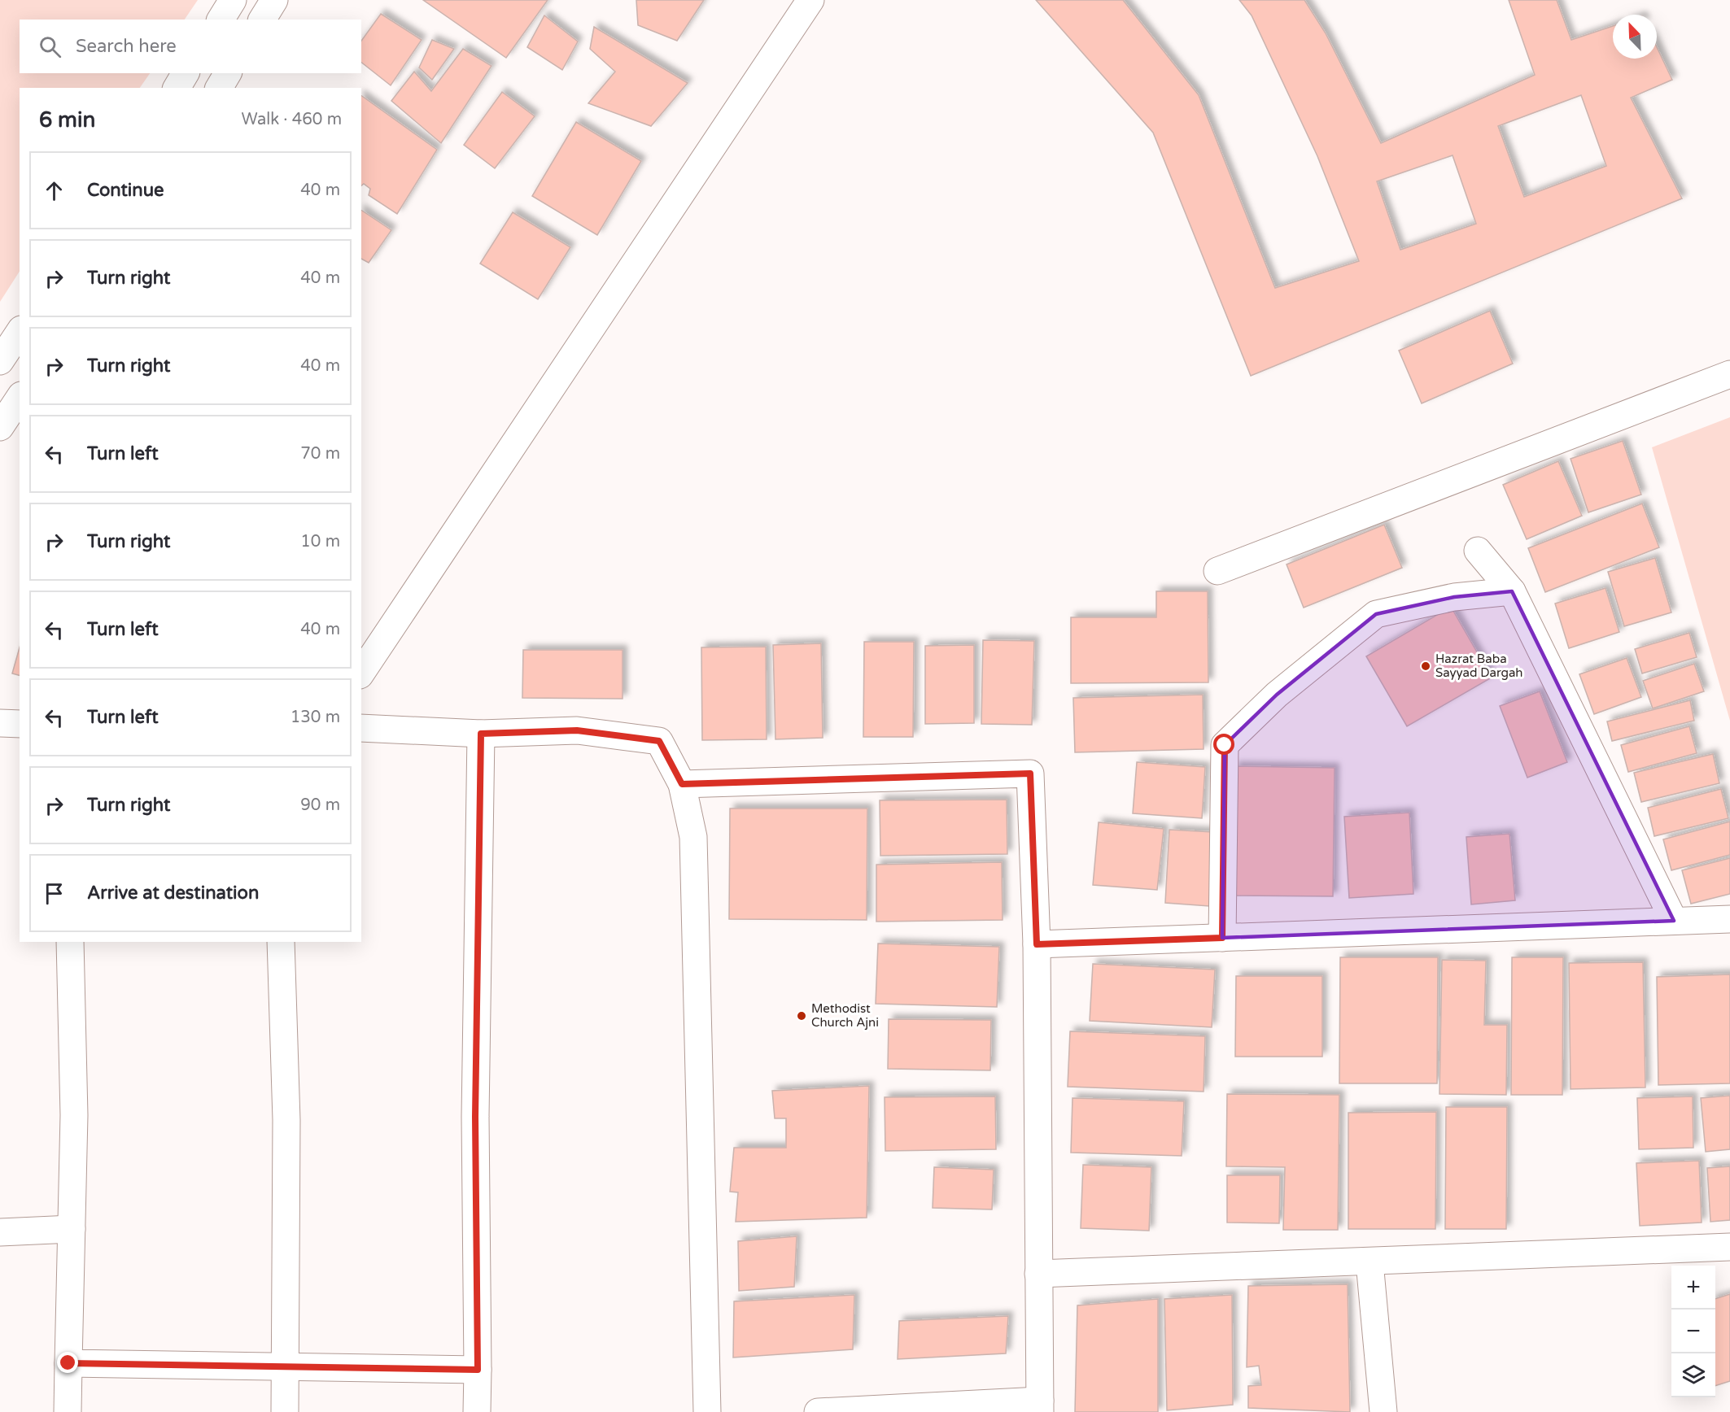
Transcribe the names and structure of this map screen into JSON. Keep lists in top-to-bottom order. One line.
{"places":["Hazrat Baba Sayyad Dargah","Methodist Church Ajni"],"north":"top left","page":{"search":"Search here","heading":["6 min","Walk · 460 m"],"list":[["Continue","40 m"],["Turn right","40 m"],["Turn right","40 m"],["Turn left","70 m"],["Turn right","10 m"],["Turn left","40 m"],["Turn left","130 m"],["Turn right","90 m"],"Arrive at destination"],"map_buttons":["+","−"]}}
